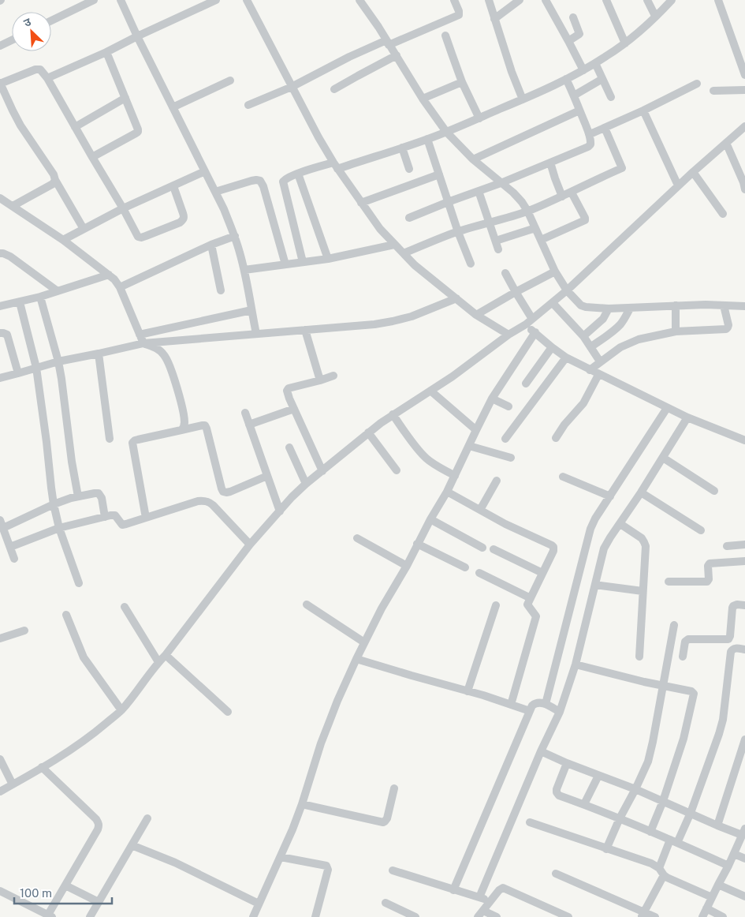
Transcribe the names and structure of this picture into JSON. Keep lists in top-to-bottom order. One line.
{"scale_bar":"100 m","north":"top left"}
